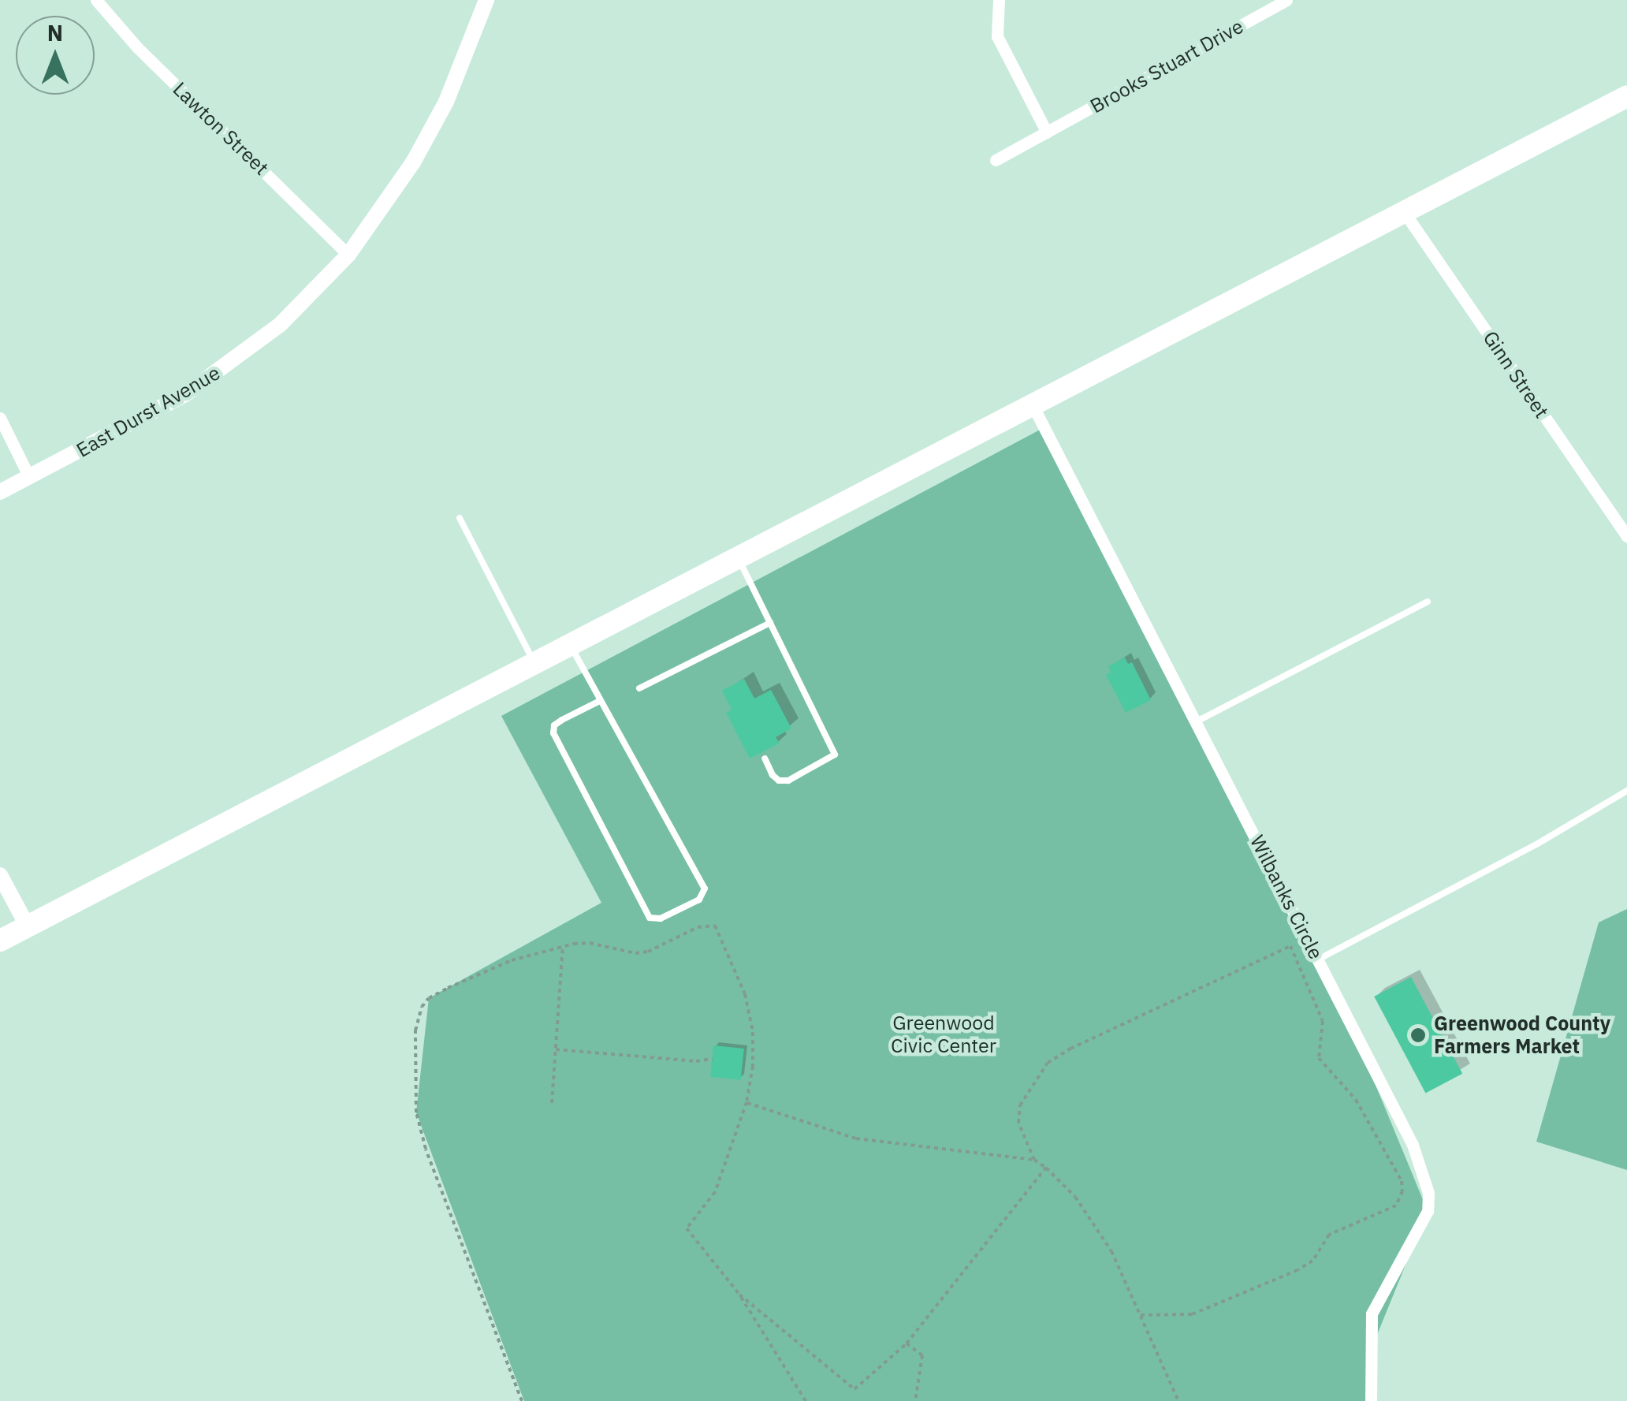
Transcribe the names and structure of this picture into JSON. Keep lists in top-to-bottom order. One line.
{"streets":{"street":["Brooks Stuart Drive","Lawton Street","Ginn Street","East Durst Avenue","Wilbanks Circle"]},"crossings":[["Lawton Street","East Durst Avenue"]],"parks":["Greenwood Civic Center"],"places":["Greenwood County Farmers Market"],"north":"top"}
